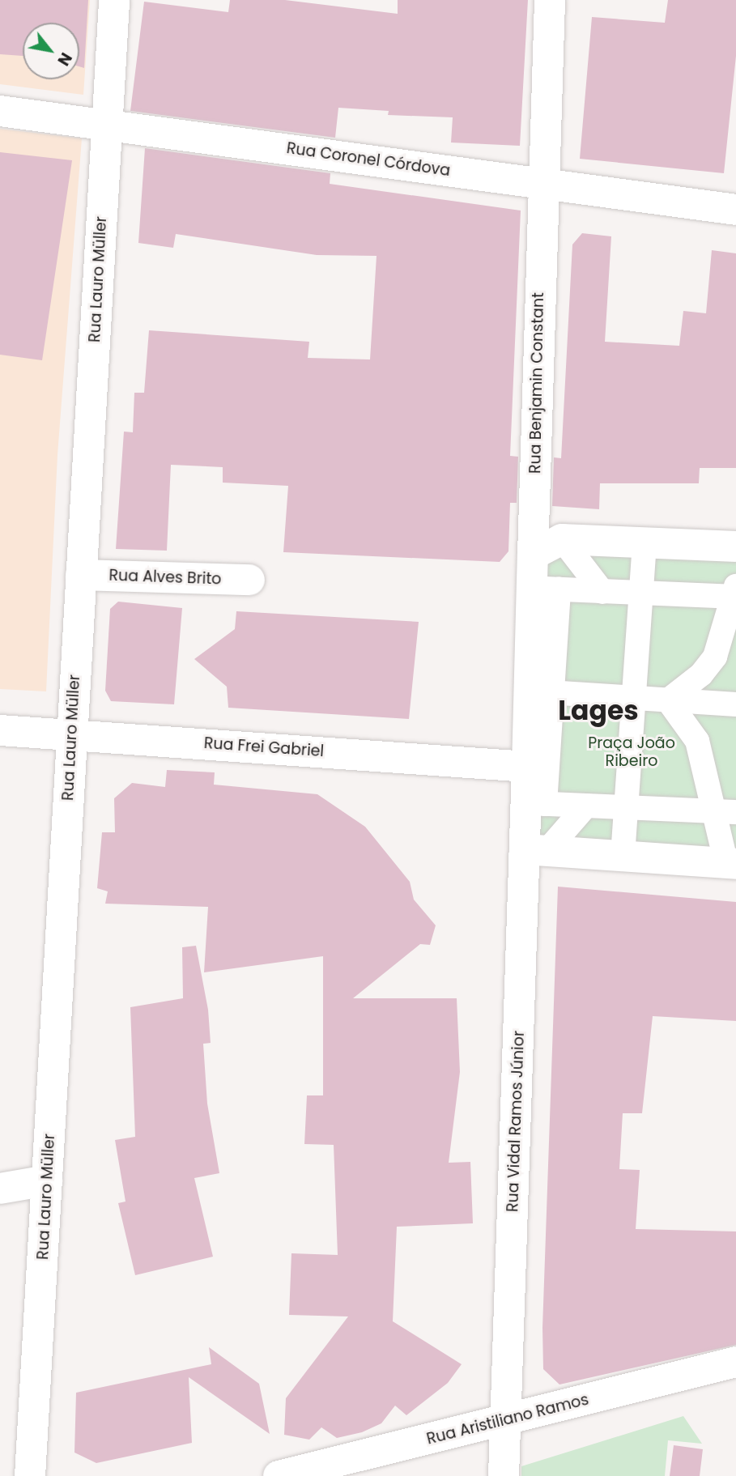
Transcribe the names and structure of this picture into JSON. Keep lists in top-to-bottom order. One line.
{"streets":{"street":["Rua Coronel Córdova","Rua Lauro Müller","Rua Benjamin Constant","Rua Alves Brito","Rua Frei Gabriel","Rua Vidal Ramos Júnior","Rua Aristiliano Ramos"]},"crossings":[["Rua Coronel Córdova","Rua Lauro Müller"],["Rua Coronel Córdova","Rua Benjamin Constant"],["Rua Lauro Müller","Rua Alves Brito"],["Rua Lauro Müller","Rua Frei Gabriel"],["Rua Benjamin Constant","Rua Frei Gabriel"],["Rua Benjamin Constant","Rua Vidal Ramos Júnior"],["Rua Frei Gabriel","Rua Vidal Ramos Júnior"],["Rua Vidal Ramos Júnior","Rua Aristiliano Ramos"]],"districts":["Lages"],"parks":["Praça João Ribeiro"],"north":"bottom right"}
